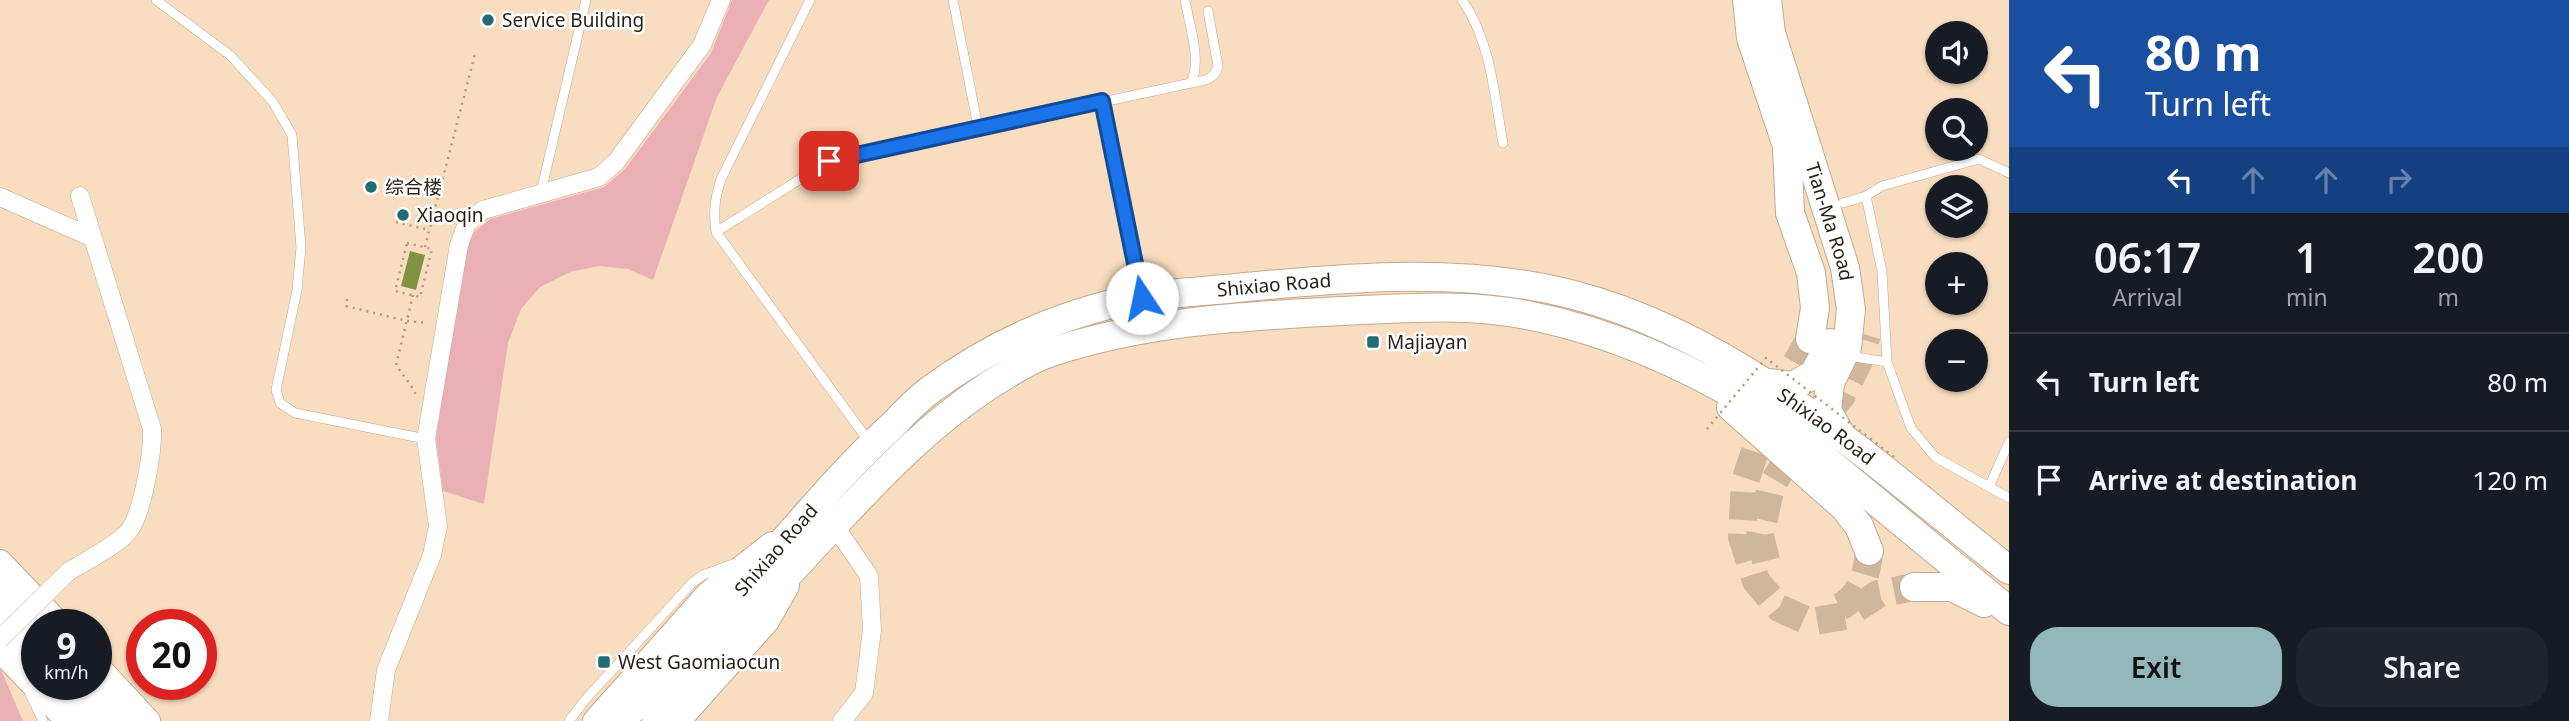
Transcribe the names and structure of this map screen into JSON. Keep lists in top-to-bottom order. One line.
{"streets":{"main road":["Tian-Ma Road","Shixiao Road"]},"crossings":[["Tian-Ma Road","Shixiao Road"]],"places":{"other":["Service Building","综合楼","Xiaoqin"],"transit":["Majiayan","West Gaomiaocun"]},"page":{"turn":["80 m","Turn left"],"map_buttons":["+","−"],"eta":["06:17","Arrival","1","min","200","m"],"list":[{"name":"Turn left","value":"80 m"},{"name":"Arrive at destination","value":"120 m"}],"speed":"9 km/h","limit":"20","buttons":["Exit","Share"]}}
